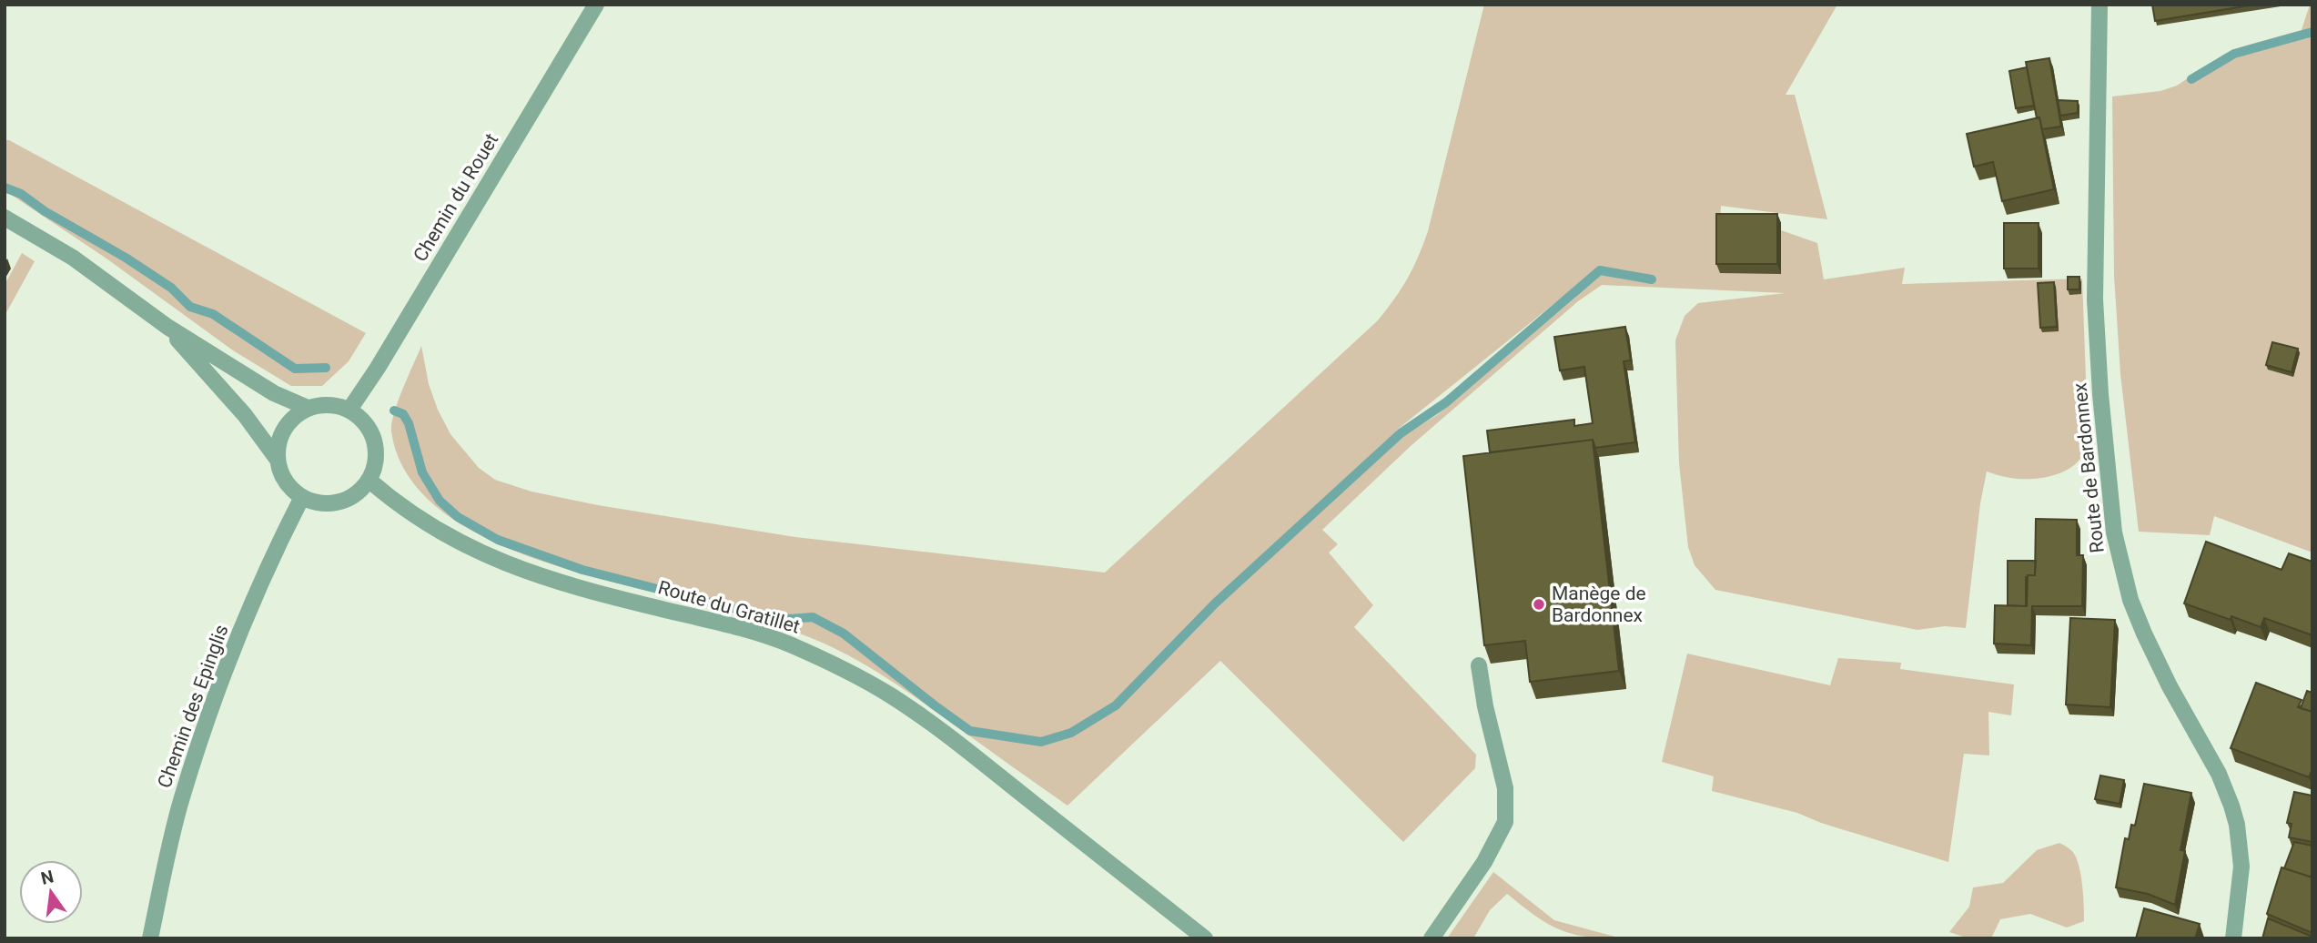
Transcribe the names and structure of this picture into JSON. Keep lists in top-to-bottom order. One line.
{"streets":{"street":["Chemin du Rouet","Route de Bardonnex","Route du Gratillet","Chemin des Epinglis"]},"crossings":[["Chemin du Rouet","Route du Gratillet"],["Chemin du Rouet","Chemin des Epinglis"],["Route du Gratillet","Chemin des Epinglis"]],"places":["Manège de Bardonnex"],"north":"top"}
